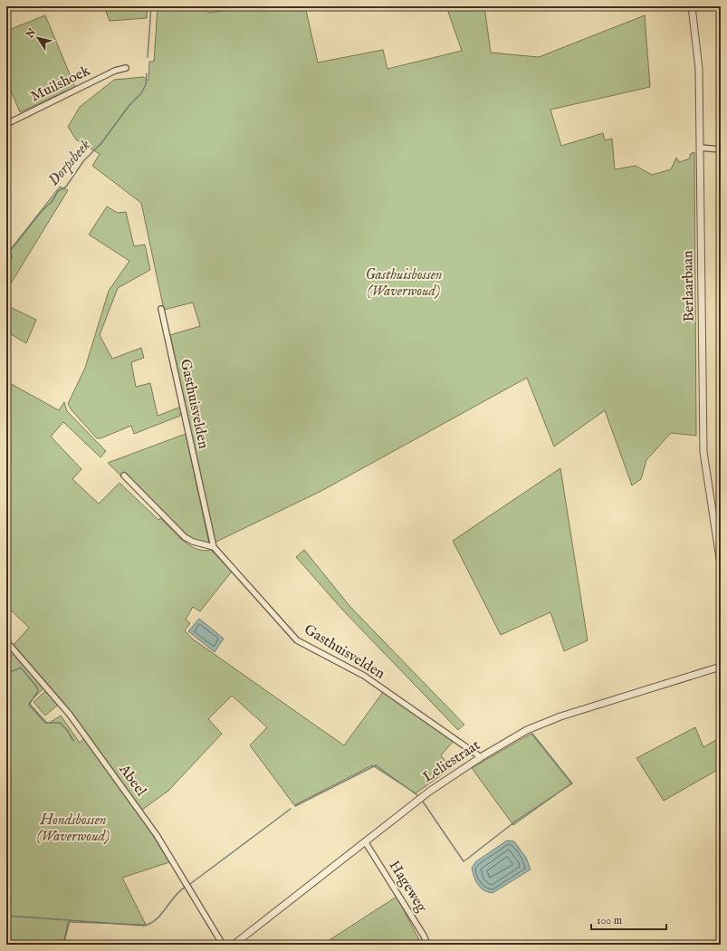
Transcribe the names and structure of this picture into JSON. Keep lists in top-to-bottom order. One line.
{"streets":{"street":["Muilshoek","Berlaarbaan","Gasthuisvelden","Leliestraat","Abeel","Hageweg"]},"crossings":[["Gasthuisvelden","Leliestraat"],["Leliestraat","Hageweg"]],"water":["Dorpsbeek"],"parks":["Gasthuisbossen (Waverwoud)","Hondsbossen (Waverwoud)"],"scale_bar":"100 m","north":"top left"}
